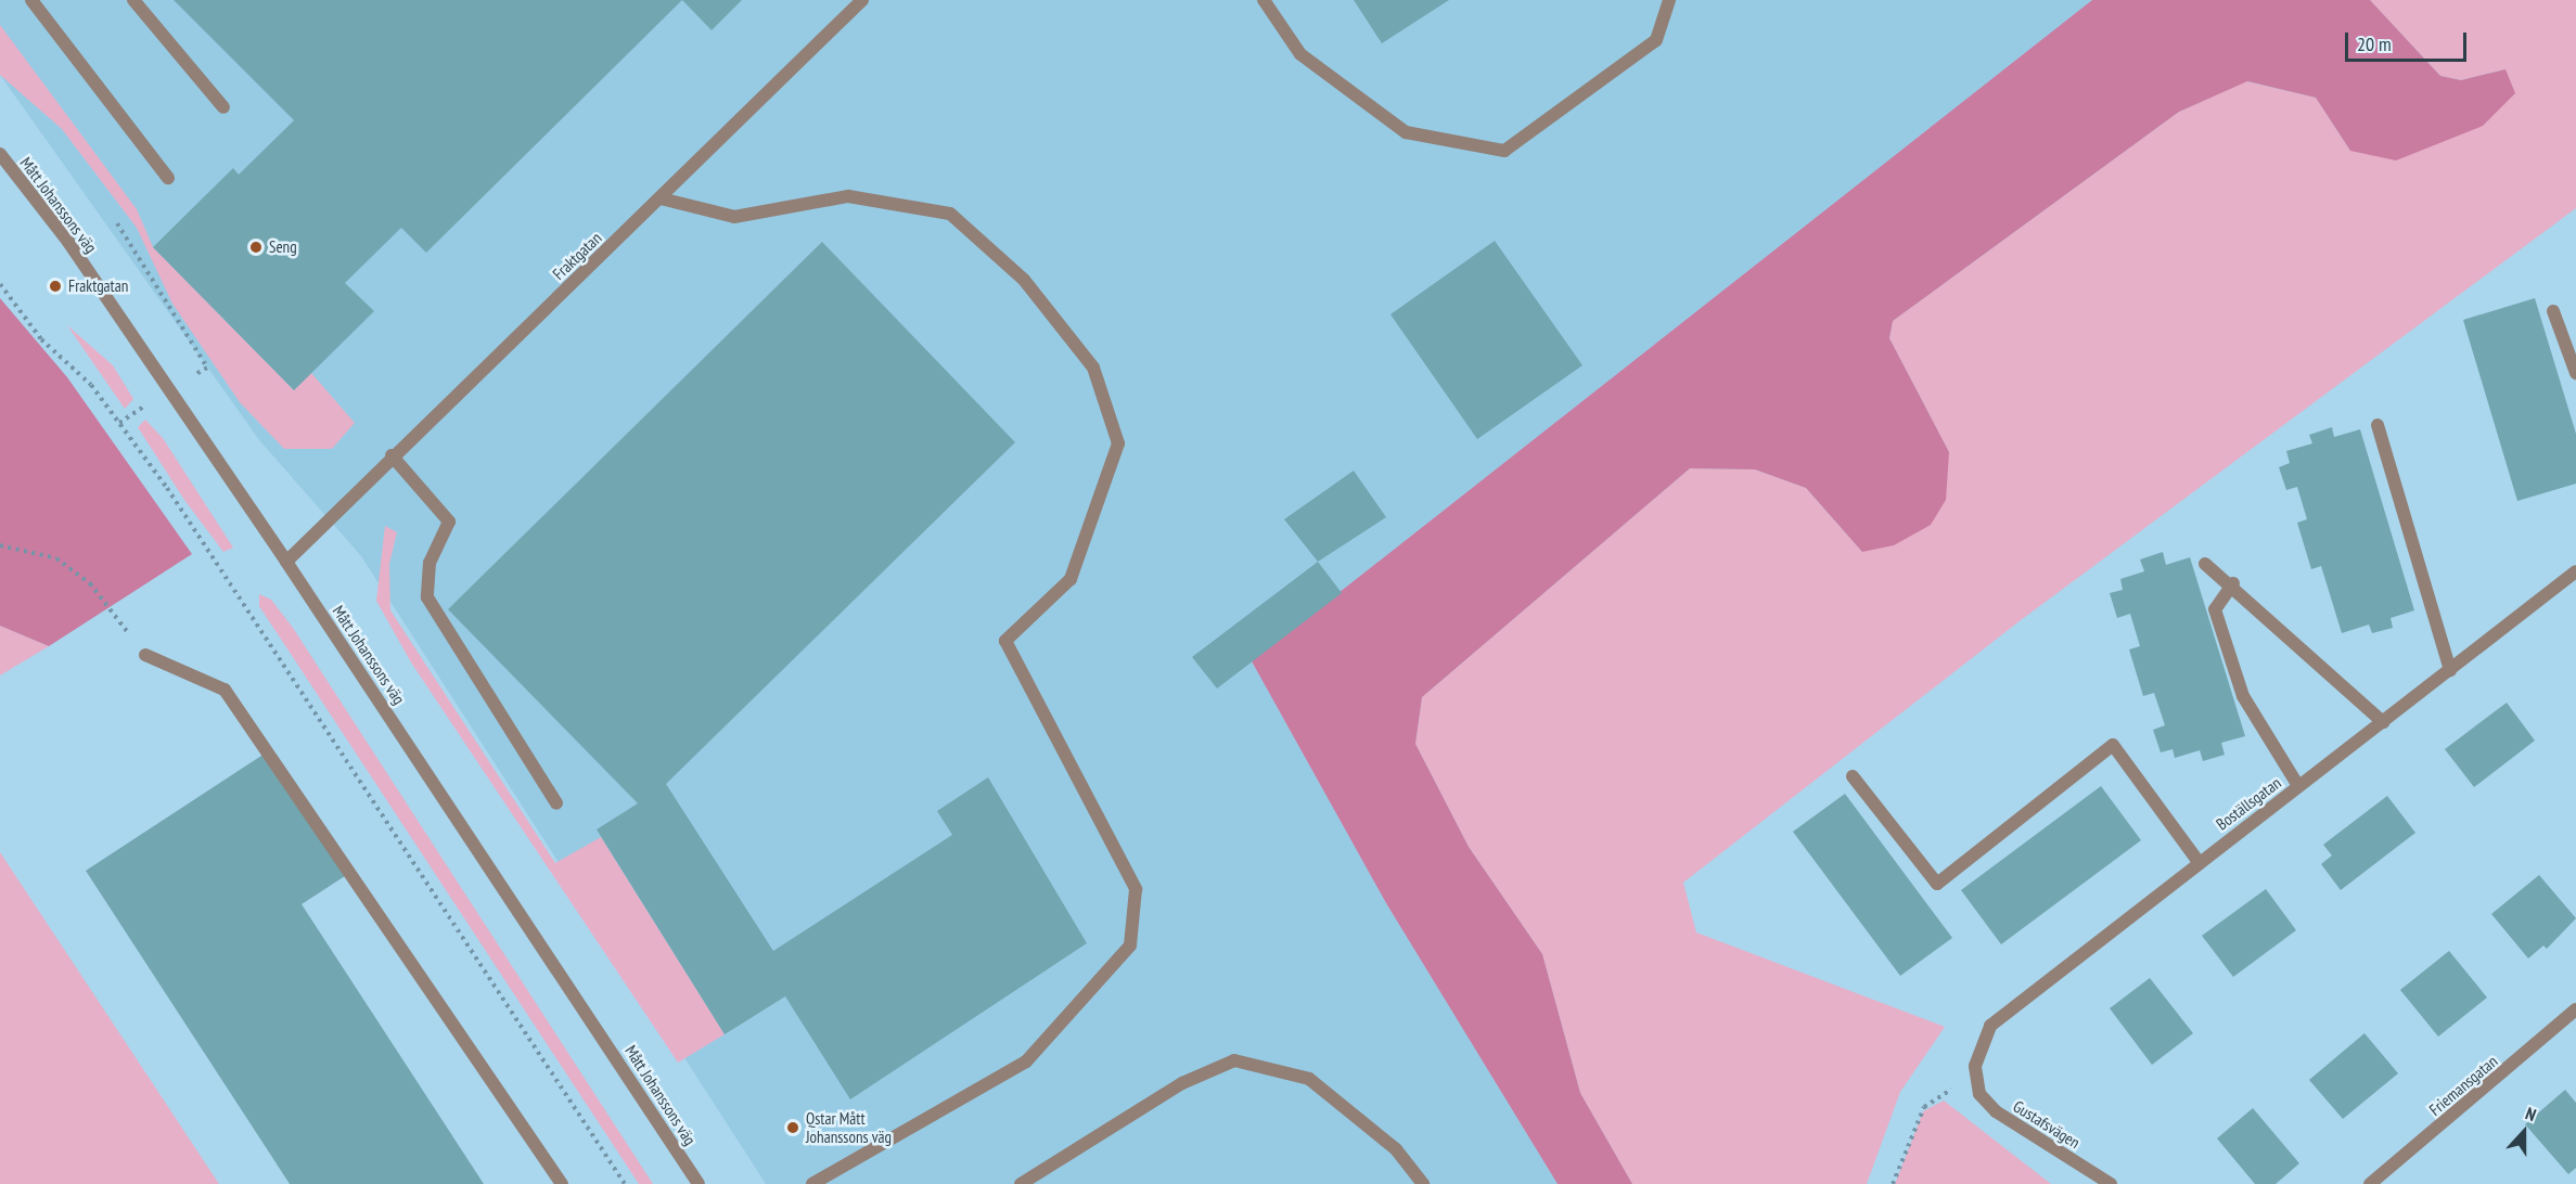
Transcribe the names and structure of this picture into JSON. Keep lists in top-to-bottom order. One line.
{"streets":{"street":["Mått Johanssons väg","Fraktgatan","Boställsgatan","Friemansgatan","Gustafsvägen"]},"crossings":[["Mått Johanssons väg","Fraktgatan"],["Boställsgatan","Gustafsvägen"]],"places":["Seng","Fraktgatan","Qstar Mått Johanssons väg"],"scale_bar":"20 m","north":"top"}
